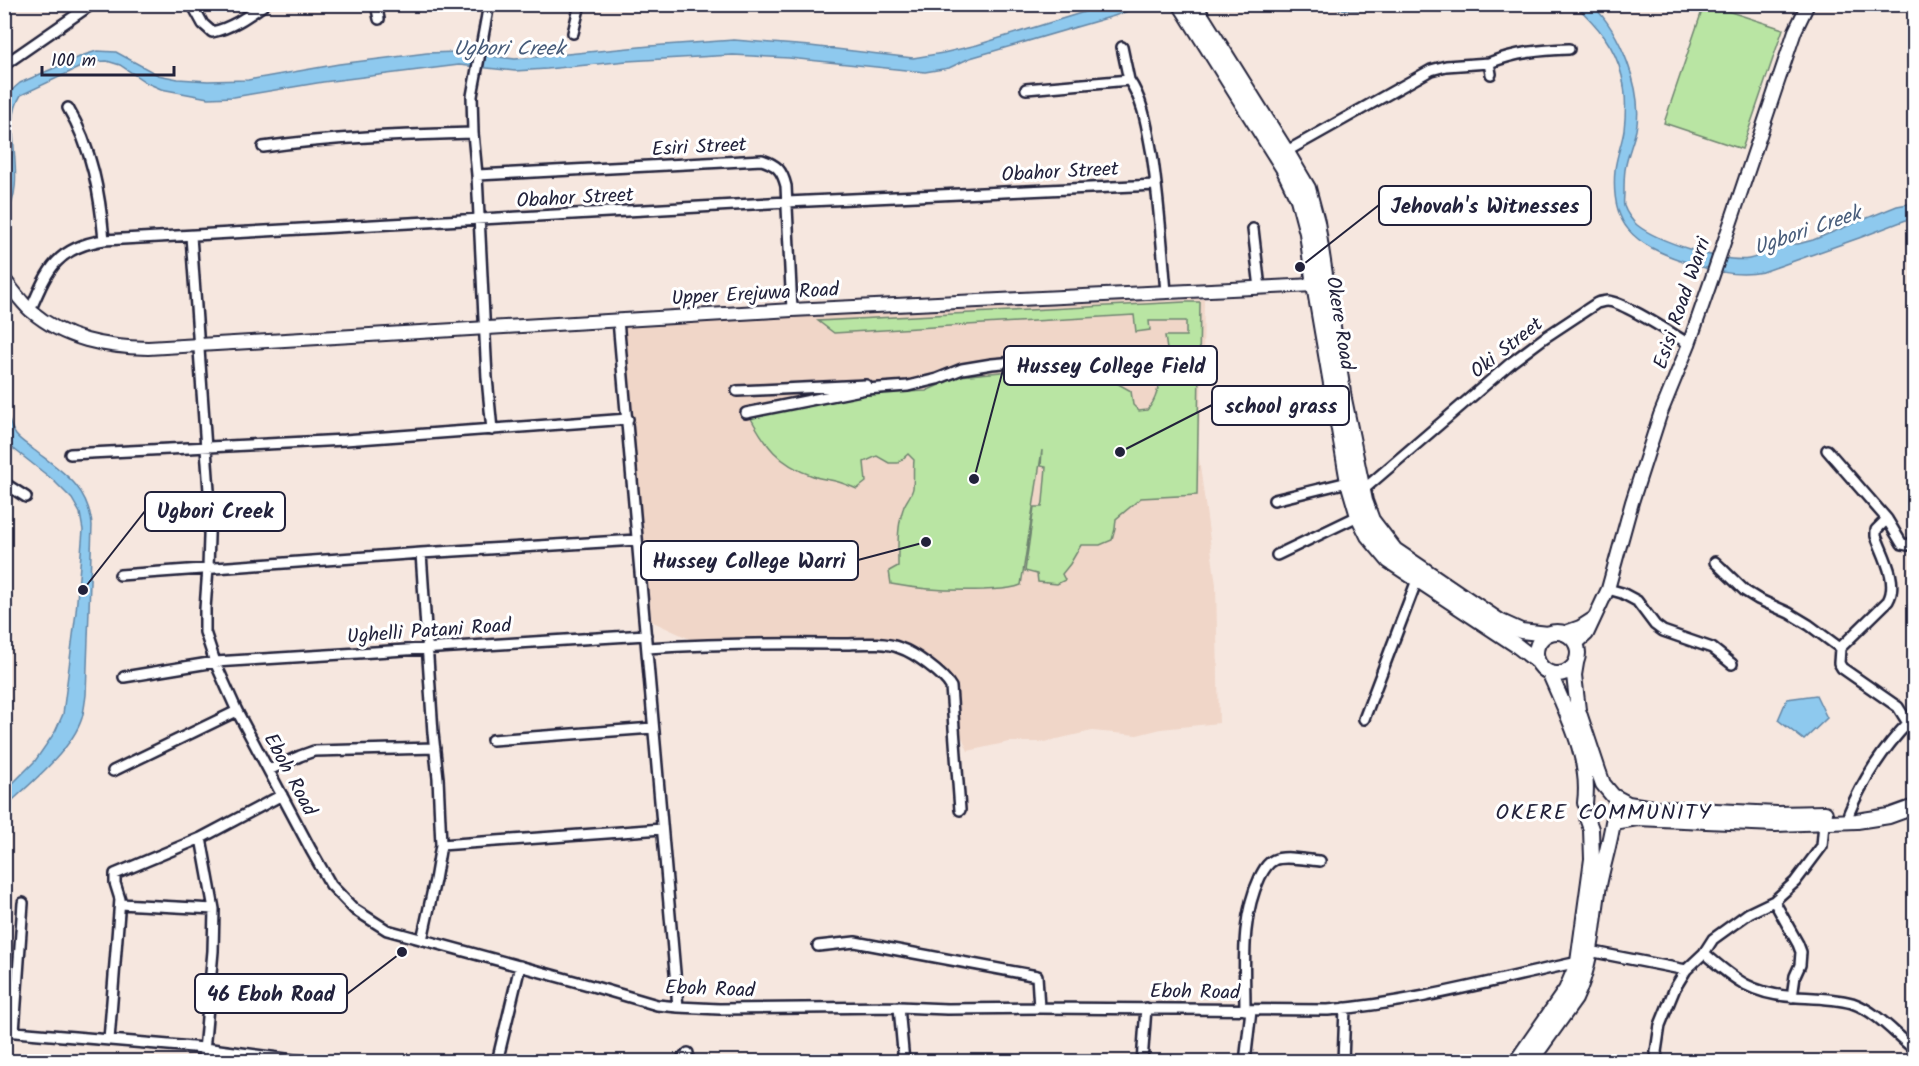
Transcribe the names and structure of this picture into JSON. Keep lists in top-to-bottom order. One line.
{"streets":{"main road":["Okere Road"],"street":["Esiri Street","Obahor Street","Upper Erejuwa Road","Esisi Road Warri","Oki Street","Ughelli Patani Road","Eboh Road"]},"crossings":[["Esiri Street","Obahor Street"],["Esiri Street","Upper Erejuwa Road"],["Obahor Street","Upper Erejuwa Road"],["Obahor Street","Eboh Road"],["Upper Erejuwa Road","Okere Road"],["Upper Erejuwa Road","Eboh Road"],["Esisi Road Warri","Okere Road"],["Esisi Road Warri","Oki Street"],["Okere Road","Oki Street"],["Ughelli Patani Road","Eboh Road"]],"districts":["OKERE COMMUNITY"],"water":["Ugbori Creek"],"places":["Jehovah's Witnesses","school grass","Hussey College Field","Hussey College Warri","Ugbori Creek","46 Eboh Road"],"scale_bar":"100 m"}
